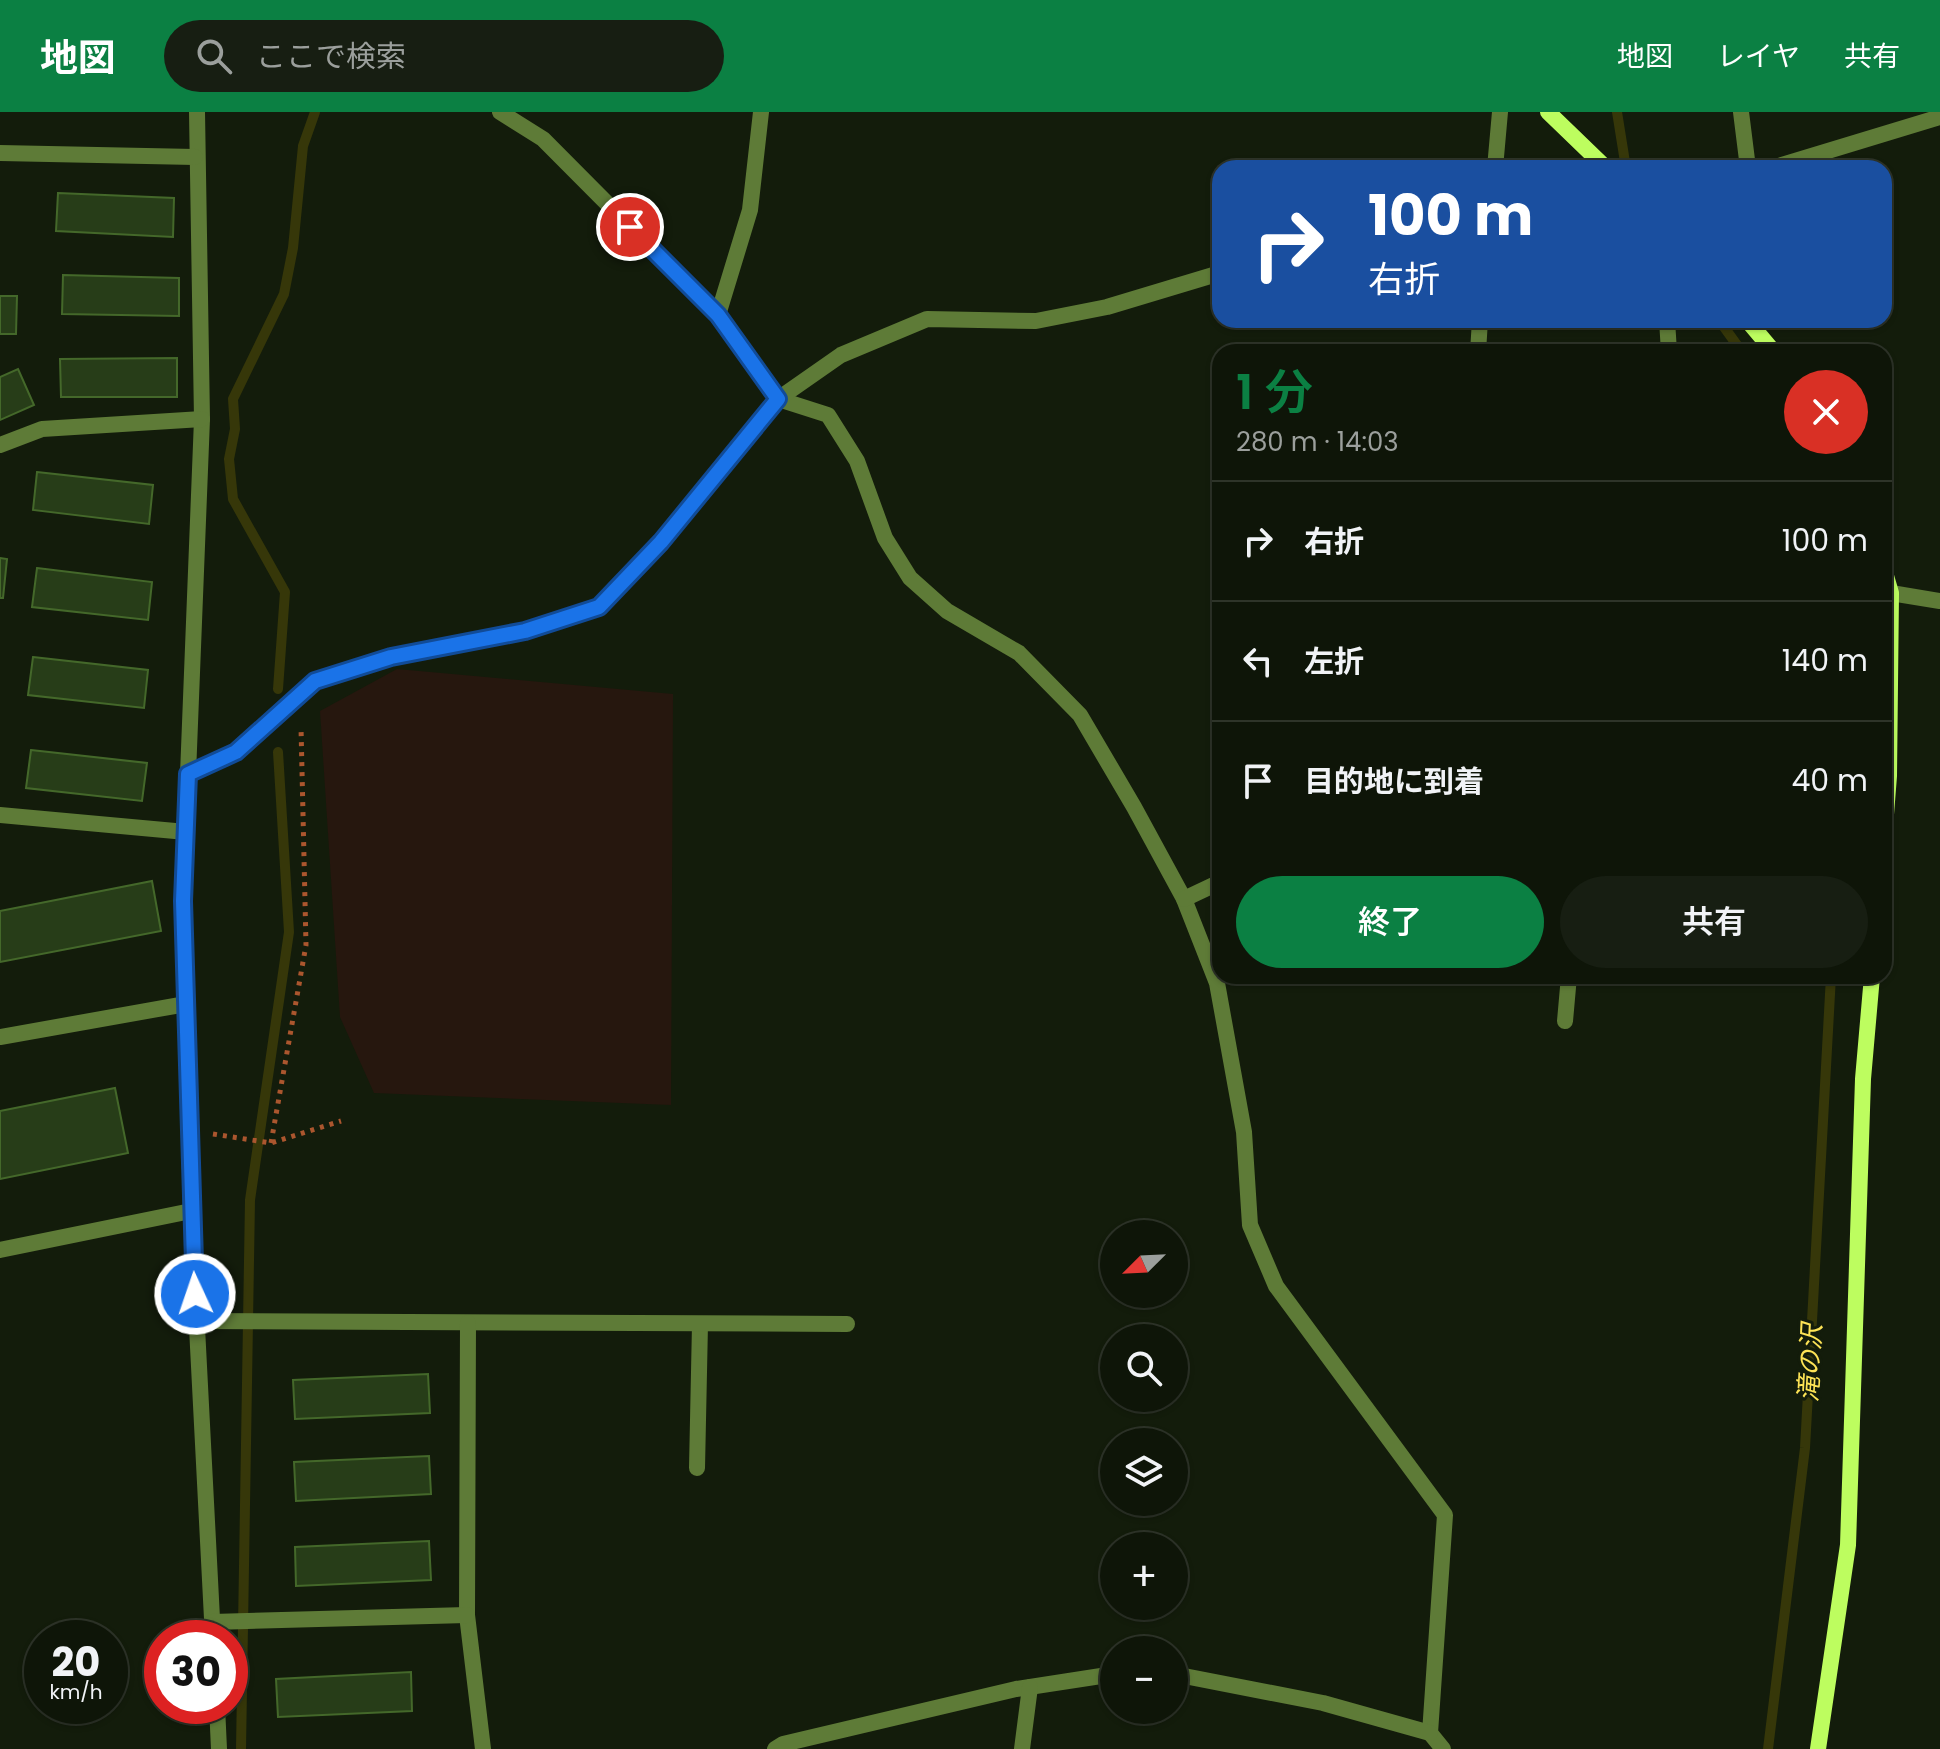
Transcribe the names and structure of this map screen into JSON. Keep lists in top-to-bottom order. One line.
{"water":["滝の沢"],"north":"bottom left","page":{"header":"地図","search":"ここで検索","nav":["地図","レイヤ","共有"],"turn":["100 m","右折"],"heading":["1 分","280 m · 14:03"],"list":[{"name":"右折","value":"100 m"},{"name":"左折","value":"140 m"},{"name":"目的地に到着","value":"40 m"}],"buttons":["終了","共有"],"map_buttons":["+","−"],"speed":"20 km/h","limit":"30"}}
